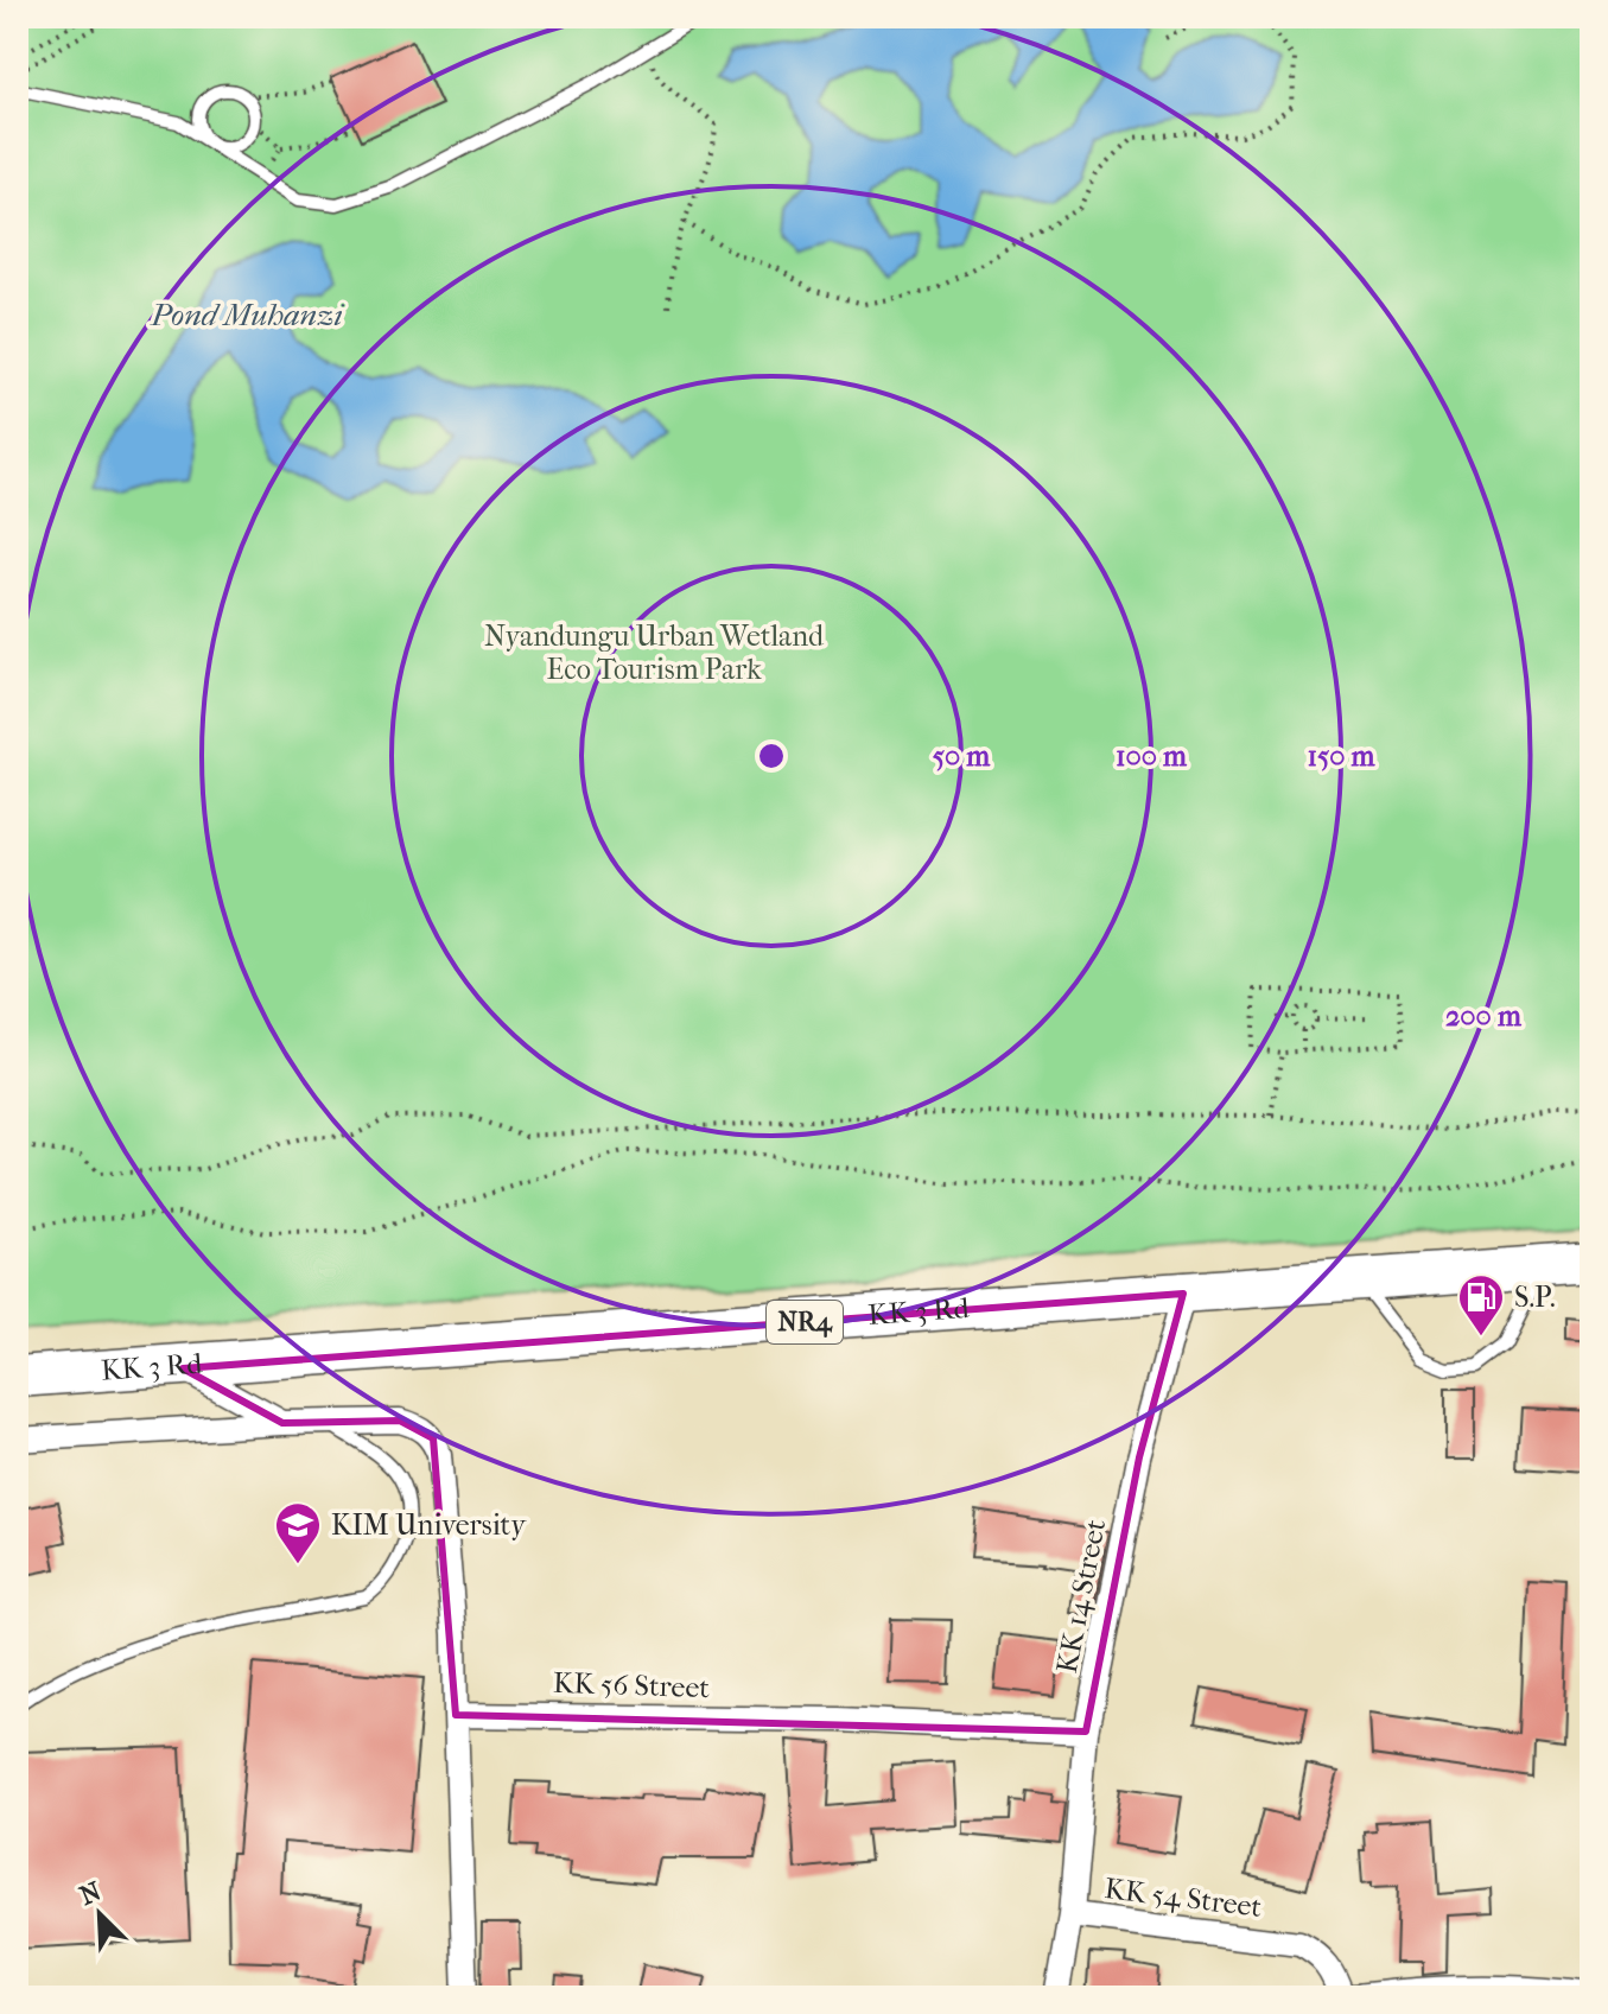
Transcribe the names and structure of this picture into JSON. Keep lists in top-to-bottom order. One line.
{"streets":{"highway":["KK 3 Rd","NR4"],"street":["KK 14 Street","KK 56 Street","KK 54 Street"]},"crossings":[["KK 3 Rd","KK 14 Street"],["KK 14 Street","KK 56 Street"],["KK 14 Street","KK 54 Street"]],"water":["Pond Muhanzi"],"parks":["Nyandungu Urban Wetland Eco Tourism Park"],"places":{"fuel station":["S.P."],"school or university":["KIM University"]},"north":"top left","rings":["50 m","100 m","150 m","200 m"]}
